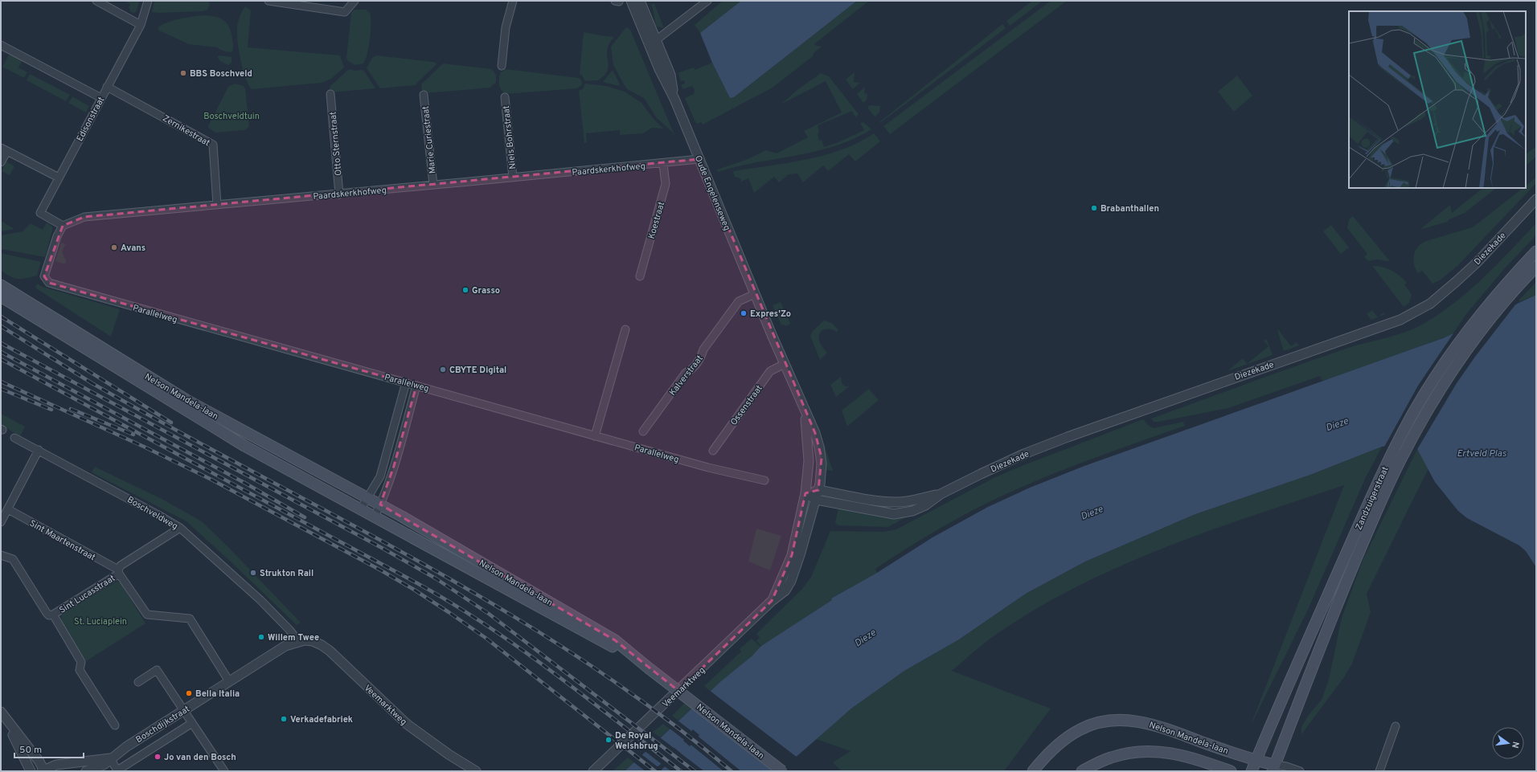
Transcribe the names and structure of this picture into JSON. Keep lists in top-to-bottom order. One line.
{"streets":{"main road":["Nelson Mandela-laan","Zandzuigerstraat"],"street":["Edisonstraat","Zernikestraat","Niels Bohrstraat","Marie Curiestraat","Otto Sternstraat","Paardskerkhofweg","Oude Engelenseweg","Koestraat","Diezekade","Parallelweg","Kalverstraat","Ossenstraat","Boschveldweg","Sint Maartenstraat","Sint Lucasstraat","Veemarktweg","Boschdijkstraat"]},"crossings":[["Edisonstraat","Zernikestraat"],["Edisonstraat","Paardskerkhofweg"],["Edisonstraat","Parallelweg"],["Zernikestraat","Paardskerkhofweg"],["Niels Bohrstraat","Paardskerkhofweg"],["Marie Curiestraat","Paardskerkhofweg"],["Otto Sternstraat","Paardskerkhofweg"],["Paardskerkhofweg","Oude Engelenseweg"],["Paardskerkhofweg","Koestraat"],["Paardskerkhofweg","Parallelweg"],["Oude Engelenseweg","Diezekade"],["Oude Engelenseweg","Kalverstraat"],["Oude Engelenseweg","Ossenstraat"],["Oude Engelenseweg","Veemarktweg"],["Diezekade","Veemarktweg"],["Nelson Mandela-laan","Zandzuigerstraat"],["Boschveldweg","Sint Lucasstraat"],["Boschveldweg","Veemarktweg"],["Boschveldweg","Boschdijkstraat"],["Sint Maartenstraat","Sint Lucasstraat"],["Veemarktweg","Boschdijkstraat"]],"water":["Dieze","Ertveld Plas"],"parks":["Boschveldtuin","St. Luciaplein"],"places":["BBS Boschveld","Brabanthallen","Avans","Grasso","Expres'Zo","CBYTE Digital","Strukton Rail","Willem Twee","Bella Italia","Verkadefabriek","De Royal Welshbrug","Jo van den Bosch"],"scale_bar":"50 m","north":"right"}
